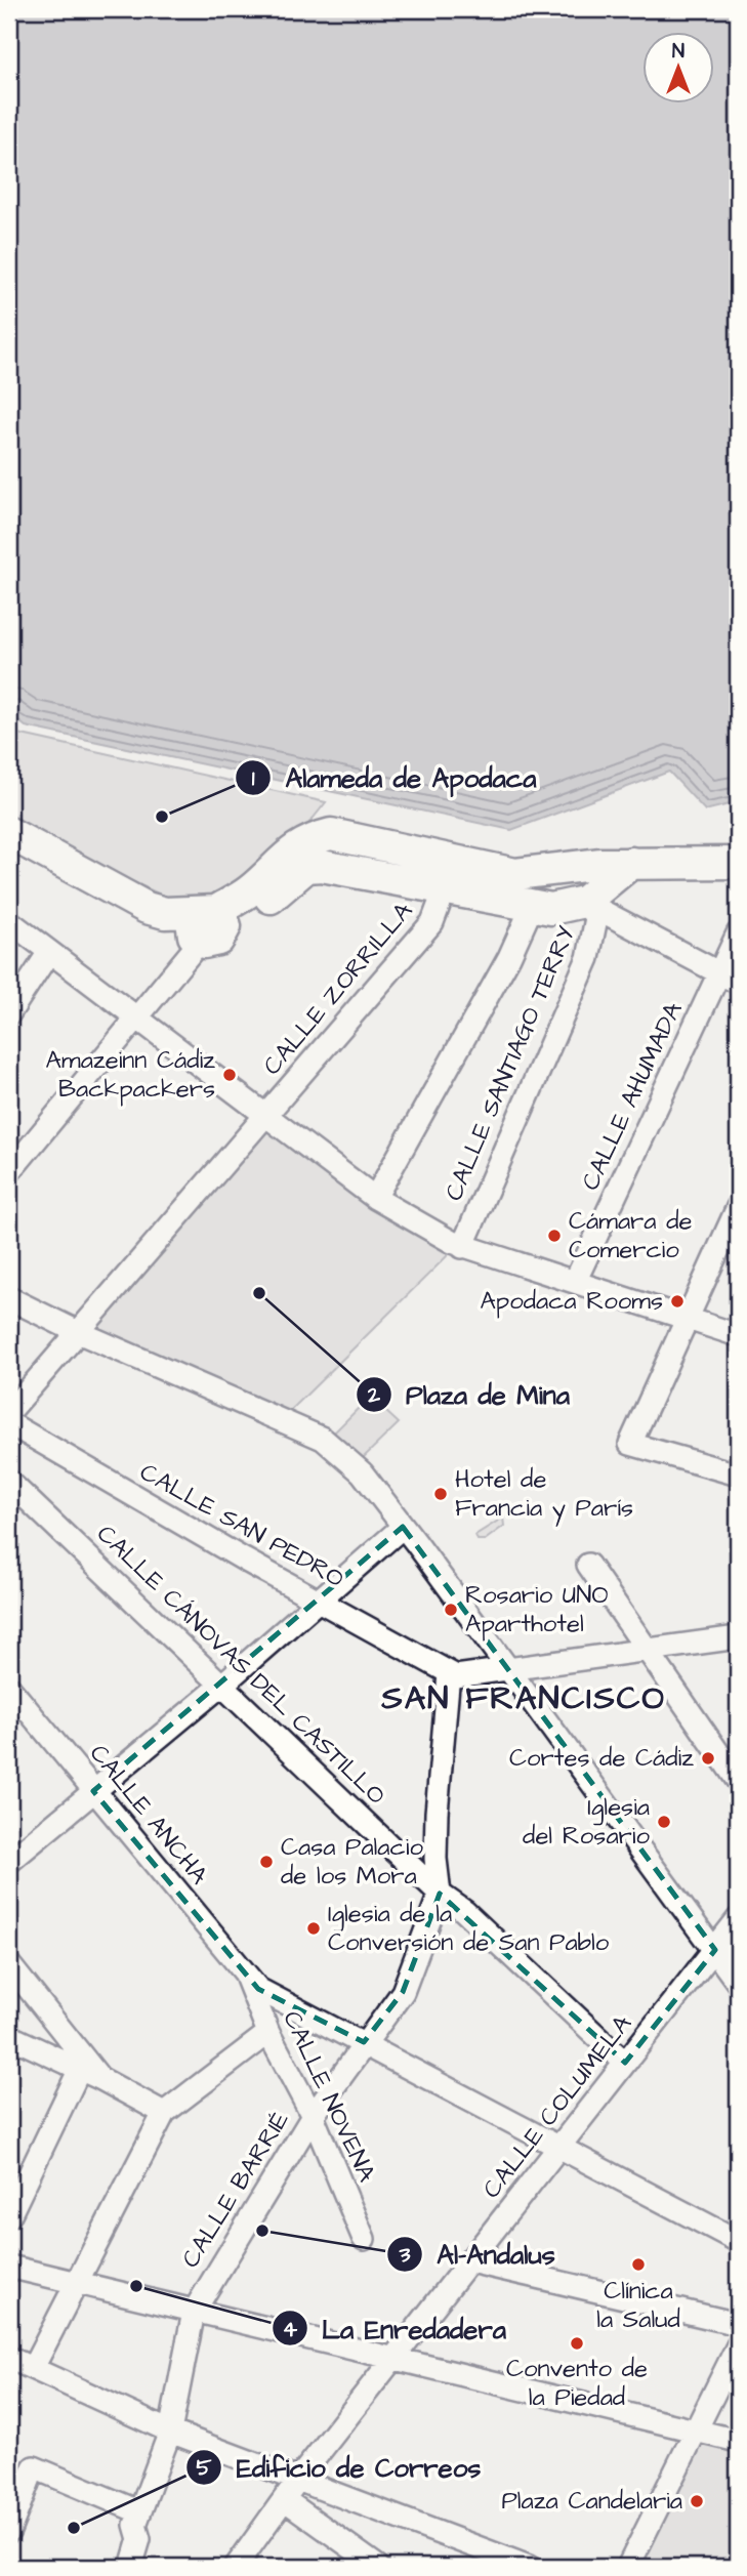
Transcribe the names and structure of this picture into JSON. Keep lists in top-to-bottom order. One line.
{"streets":{"street":["CALLE ZORRILLA","CALLE SANTIAGO TERRY","CALLE AHUMADA","CALLE SAN PEDRO","CALLE CÁNOVAS DEL CASTILLO","CALLE ANCHA","CALLE NOVENA","CALLE COLUMELA","CALLE BARRIÉ"]},"crossings":[["CALLE CÁNOVAS DEL CASTILLO","CALLE COLUMELA"],["CALLE CÁNOVAS DEL CASTILLO","CALLE BARRIÉ"],["CALLE ANCHA","CALLE NOVENA"],["CALLE NOVENA","CALLE BARRIÉ"]],"districts":["SAN FRANCISCO"],"places":["Alameda de Apodaca","Amazeinn Cádiz Backpackers","Cámara de Comercio","Plaza de Mina","Apodaca Rooms","Hotel de Francia y París","Rosario UNO Aparthotel","Cortes de Cádiz","Iglesia del Rosario","Casa Palacio de los Mora","Iglesia de la Conversión de San Pablo","Al-Andalus","Clínica la Salud","La Enredadera","Convento de la Piedad","Plaza Candelaria","Edificio de Correos"],"north":"top"}
